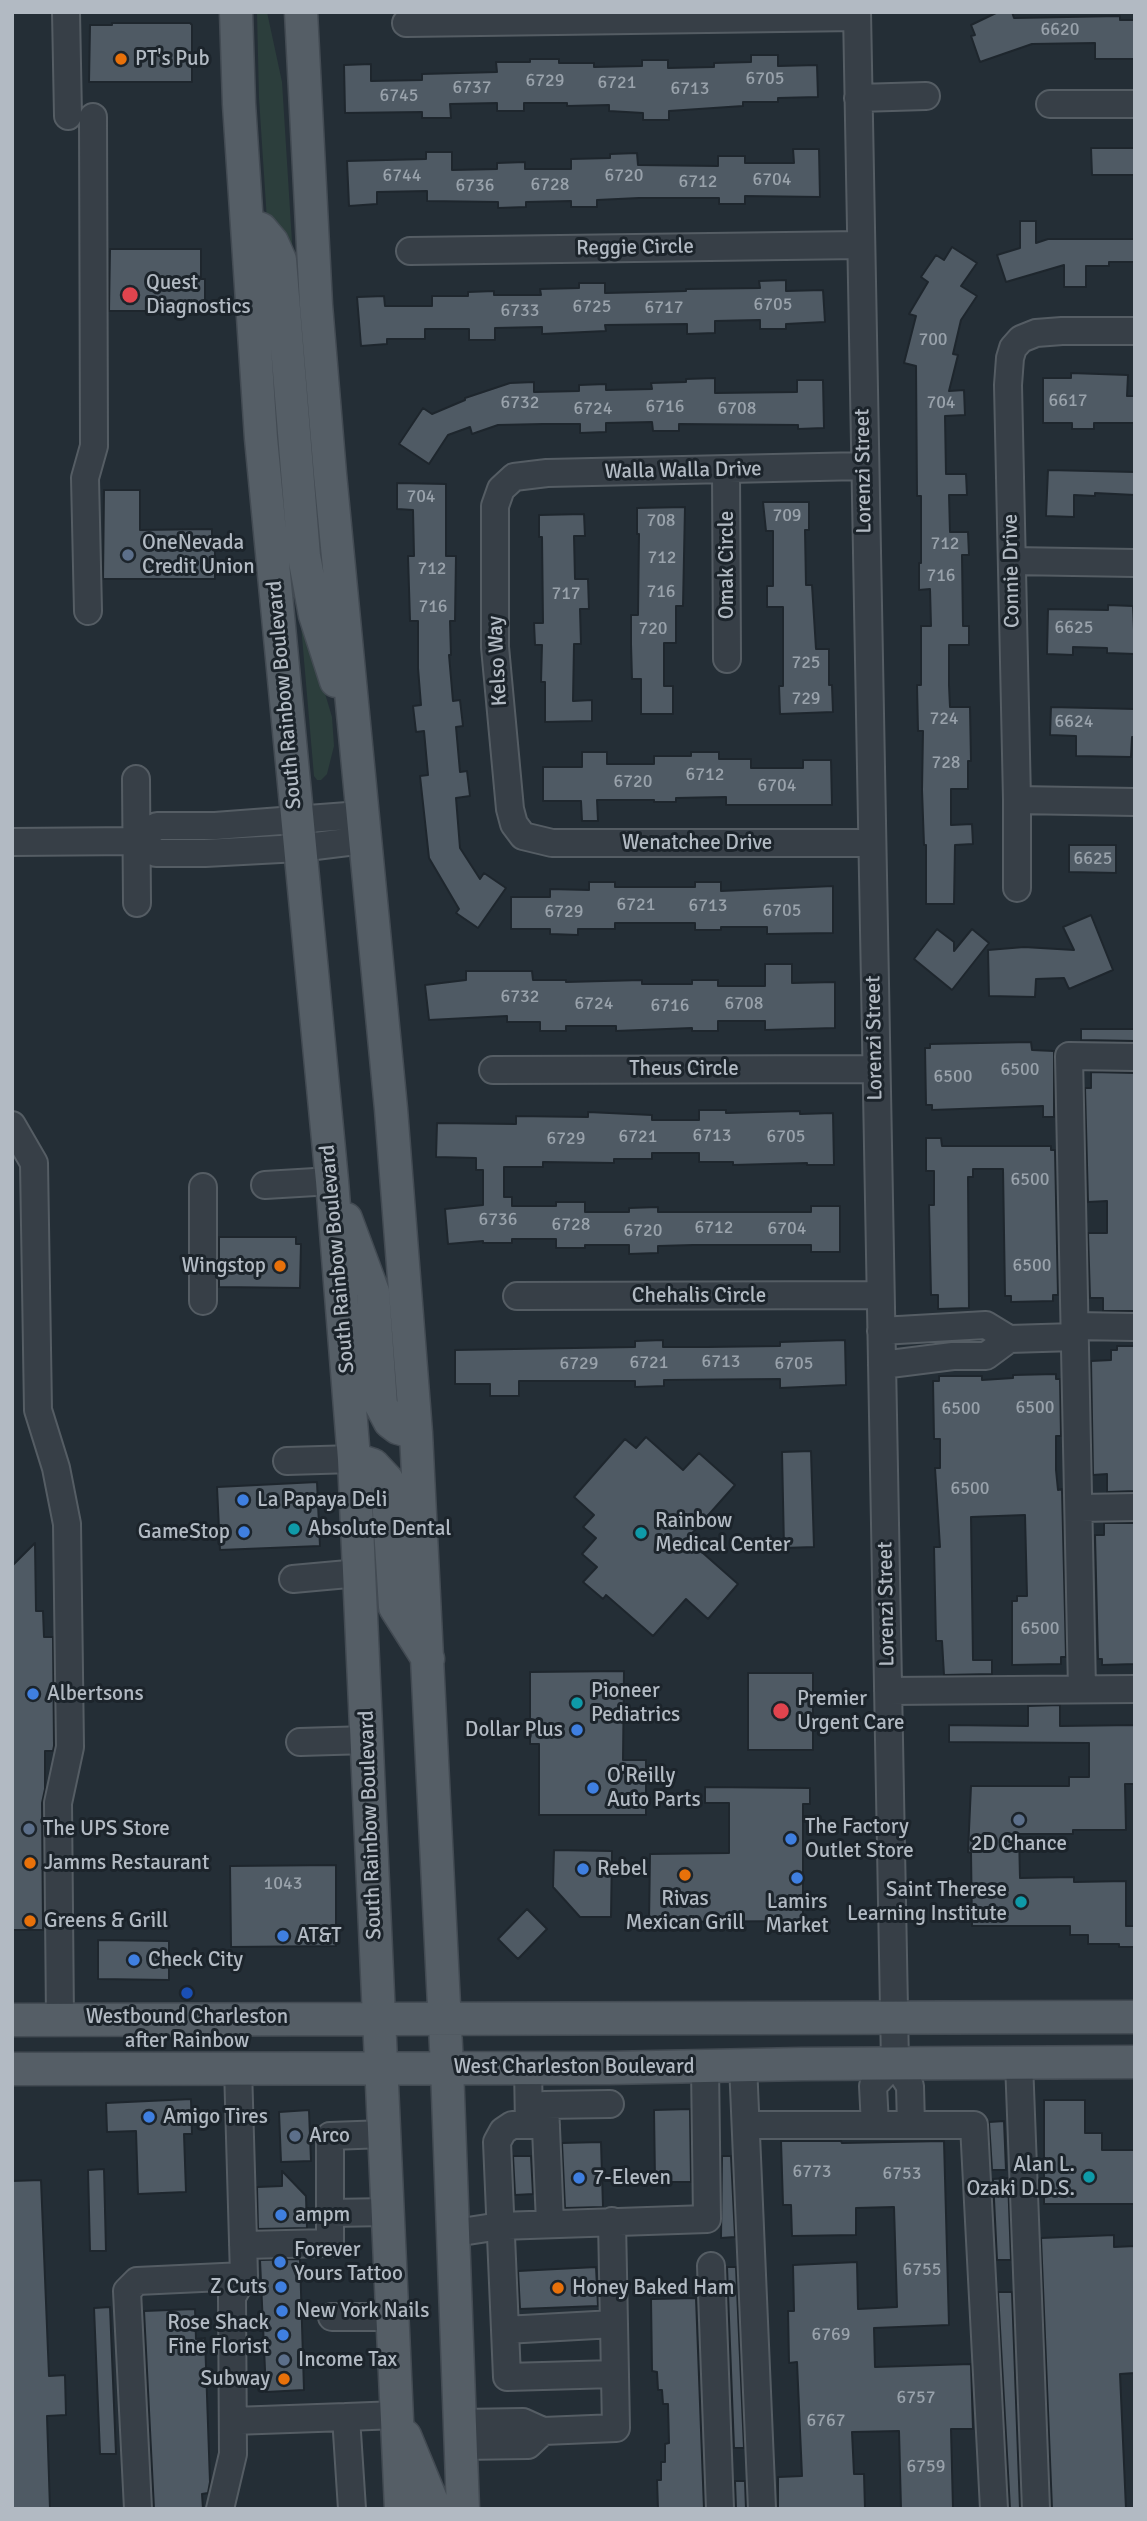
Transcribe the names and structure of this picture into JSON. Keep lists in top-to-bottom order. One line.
{"streets":{"main road":["South Rainbow Boulevard","West Charleston Boulevard"],"street":["Reggie Circle","Walla Walla Drive","Lorenzi Street","Omak Circle","Connie Drive","Kelso Way","Wenatchee Drive","Theus Circle","Chehalis Circle"]},"crossings":[["Reggie Circle","Lorenzi Street"],["Walla Walla Drive","Lorenzi Street"],["Walla Walla Drive","Omak Circle"],["Walla Walla Drive","Kelso Way"],["Lorenzi Street","Wenatchee Drive"],["Lorenzi Street","Theus Circle"],["Lorenzi Street","Chehalis Circle"],["Lorenzi Street","West Charleston Boulevard"],["Kelso Way","Wenatchee Drive"],["South Rainbow Boulevard","West Charleston Boulevard"]],"places":["PT's Pub","Quest Diagnostics","OneNevada Credit Union","Wingstop","La Papaya Deli","Absolute Dental","GameStop","Rainbow Medical Center","Albertsons","Pioneer Pediatrics","Premier Urgent Care","Dollar Plus","O'Reilly Auto Parts","2D Chance","The UPS Store","The Factory Outlet Store","Jamms Restaurant","Rebel","Rivas Mexican Grill","Lamirs Market","Saint Therese Learning Institute","Greens & Grill","AT&T","Check City","Westbound Charleston after Rainbow","Amigo Tires","Arco","Alan L. Ozaki D.D.S.","7-Eleven","ampm","Forever Yours Tattoo","Z Cuts","Honey Baked Ham","New York Nails","Rose Shack Fine Florist","Income Tax","Subway"],"house_numbers":["6620","6705","6729","6721","6737","6713","6745","6744","6720","6704","6712","6728","6736","6705","6725","6717","6733","700","6617","6732","704","6716","6724","6708","704","709","708","712","712","712","716","716","717","716","6625","720","725","729","724","6624","728","6712","6720","6704","6625","6721","6713","6705","6729","6732","6724","6708","6716","6500","6500","6713","6721","6705","6729","6500","6736","6728","6712","6704","6720","6500","6713","6721","6729","6705","6500","6500","6500","6500","1043","6773","6753","6755","6769","6757","6767","6759"]}
